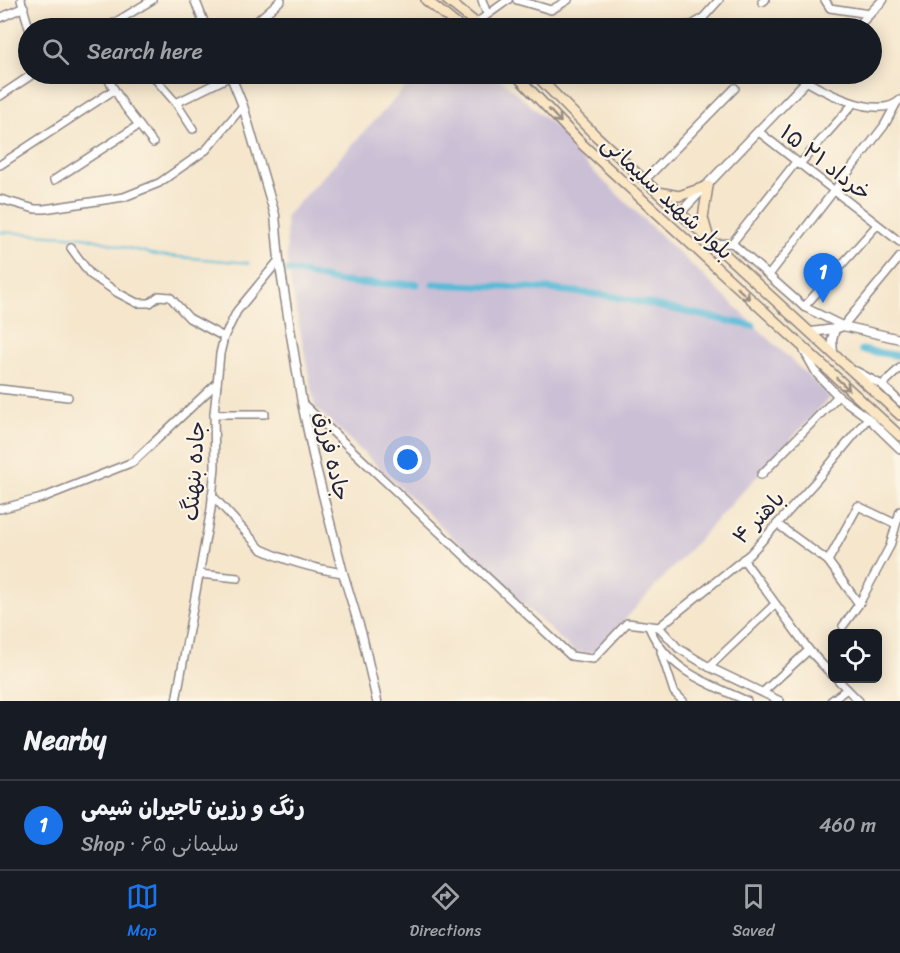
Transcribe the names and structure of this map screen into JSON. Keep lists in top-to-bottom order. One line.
{"streets":{"main road":["بلوار شهید سلیمانی"],"street":["۱۵ خرداد ۲١","جاده فرزق","جاده بنهنگ","باهنر ۴"]},"crossings":[["جاده فرزق","جاده بنهنگ"]],"page":{"search":"Search here","pins":"1","heading":"Nearby","list":[{"mark":"1","name":"رنگ و رزین تاجیران شیمی","note":"Shop · سلیمانی ۶۵","value":"460 m"}],"nav":["Map","Directions","Saved"]}}
